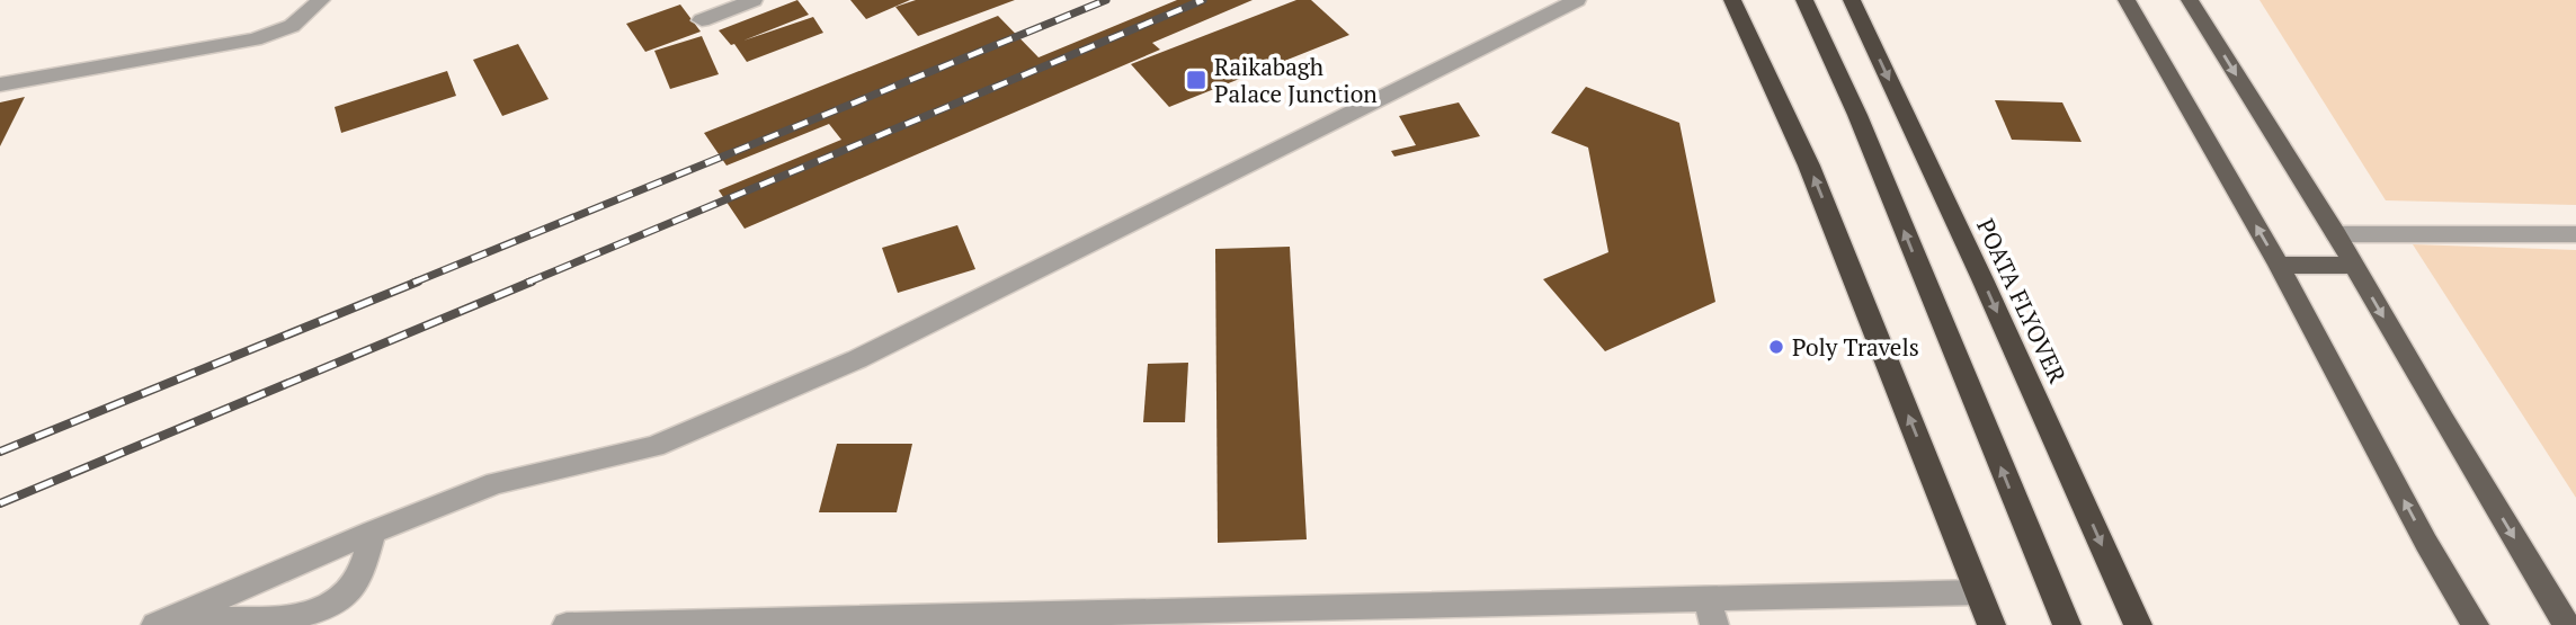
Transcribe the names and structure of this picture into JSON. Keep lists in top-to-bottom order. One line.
{"streets":{"highway":["POATA FLYOVER"]},"places":{"transit":["Raikabagh Palace Junction"],"other":["Poly Travels"]}}
